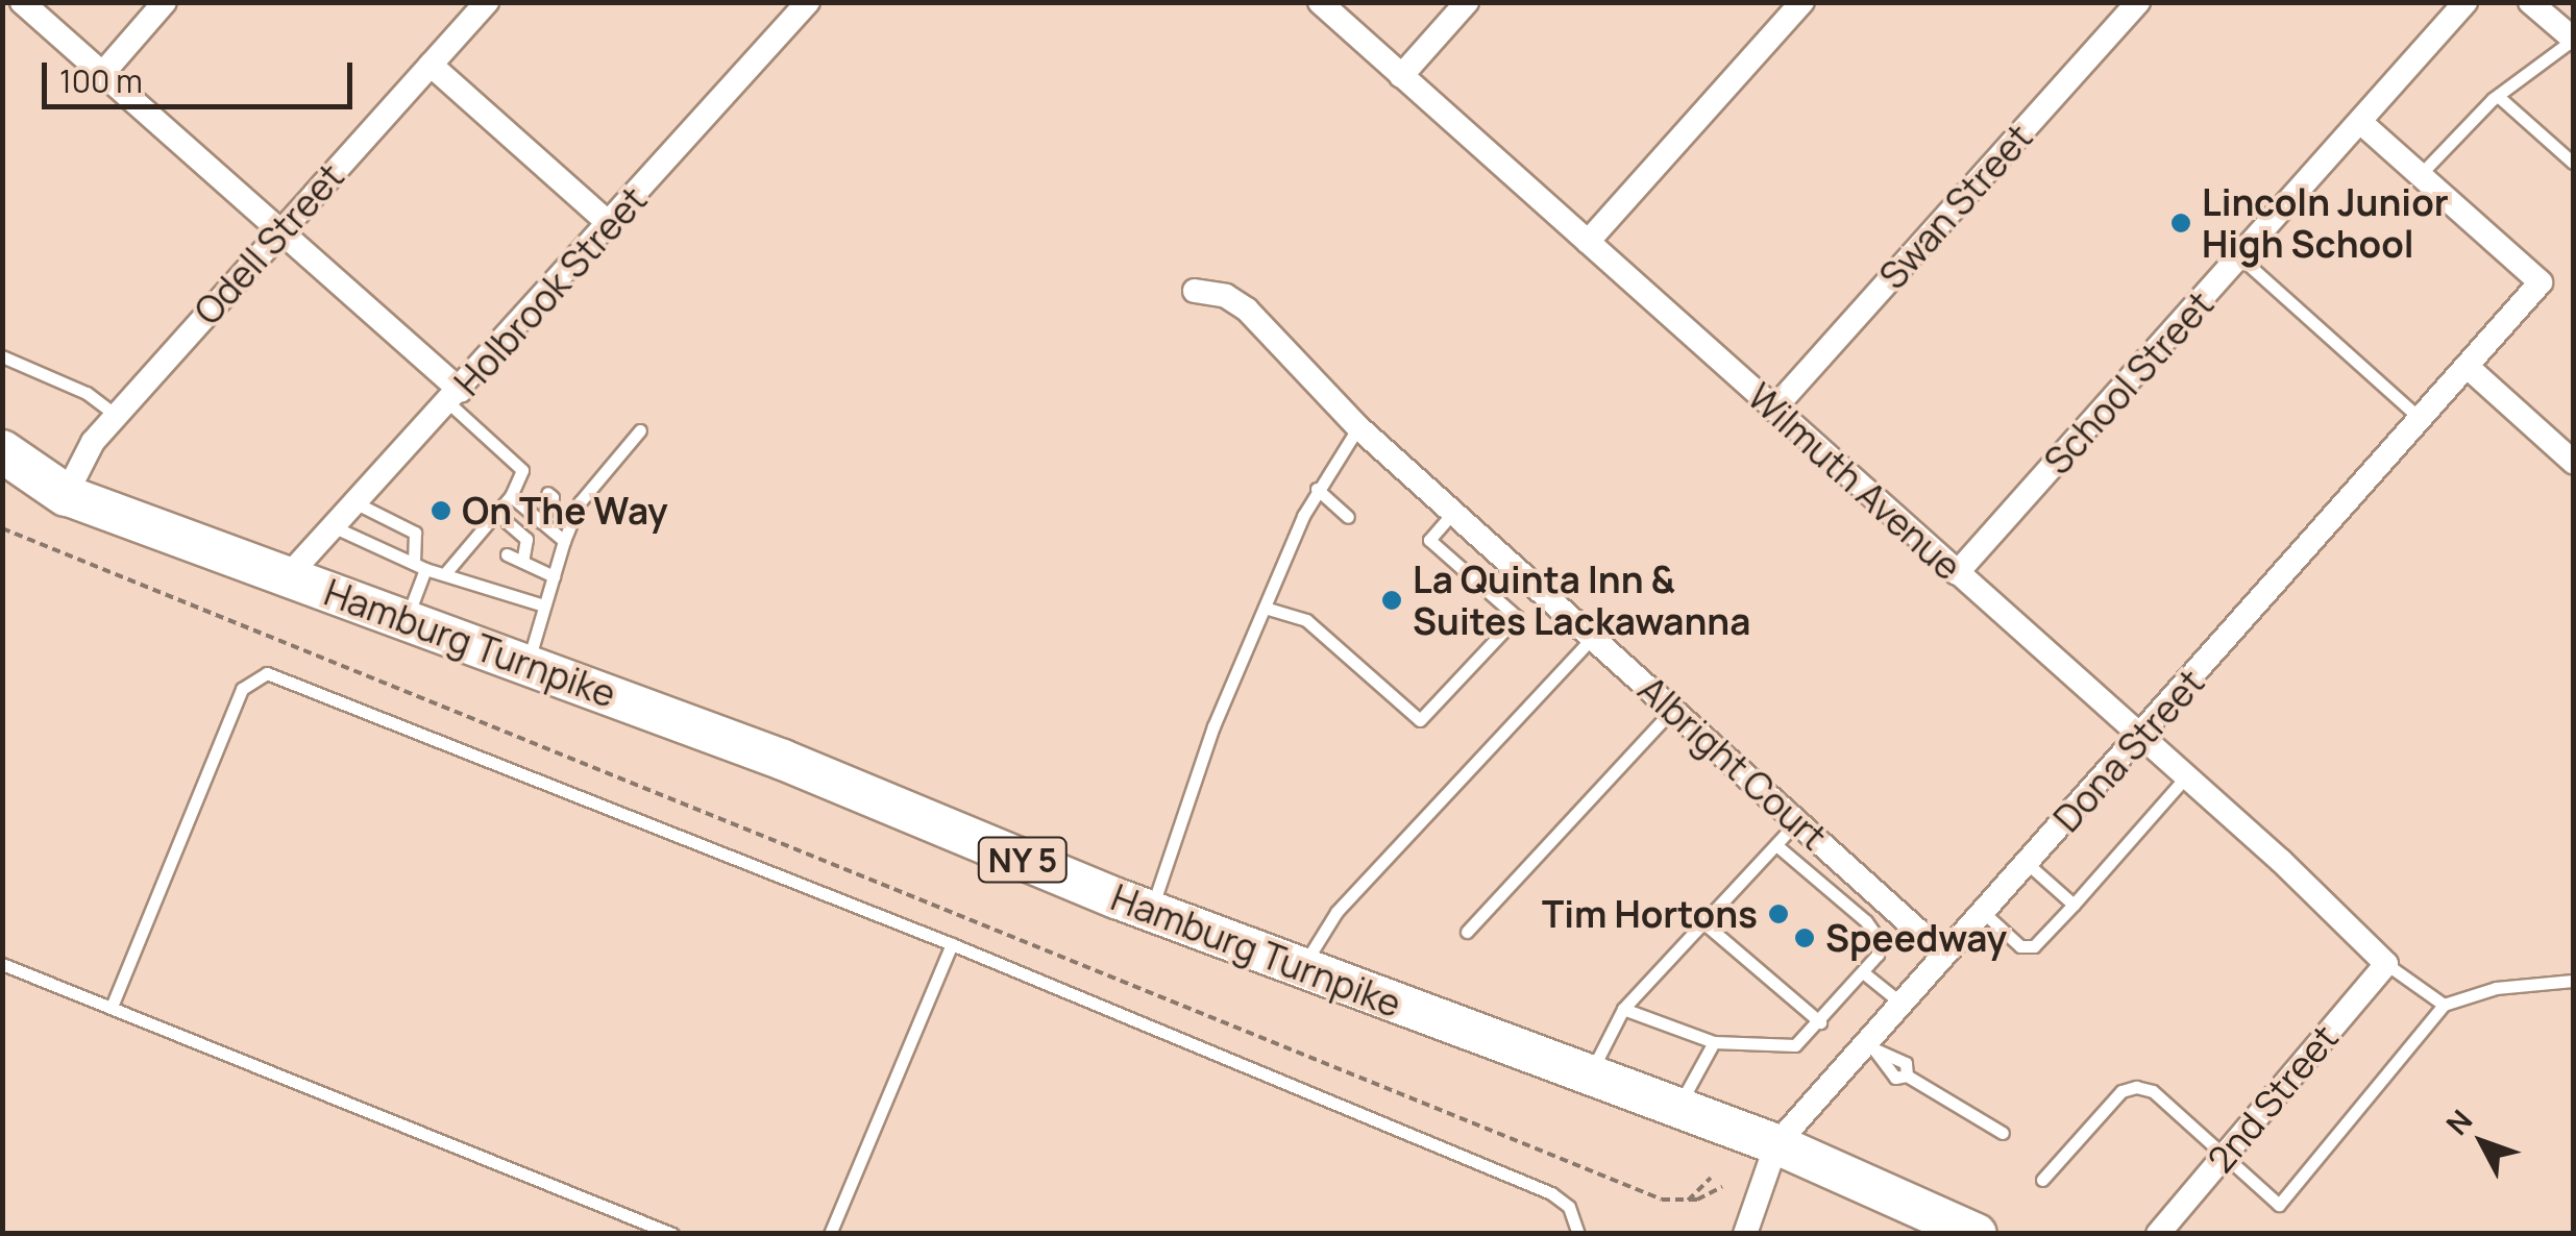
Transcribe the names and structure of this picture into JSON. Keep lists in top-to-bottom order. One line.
{"streets":{"highway":["Hamburg Turnpike","NY 5"],"street":["Swan Street","Odell Street","Holbrook Street","School Street","Wilmuth Avenue","Dona Street","Albright Court","2nd Street"]},"crossings":[["Swan Street","Wilmuth Avenue"],["Odell Street","Hamburg Turnpike"],["Odell Street","NY 5"],["Holbrook Street","Hamburg Turnpike"],["School Street","Wilmuth Avenue"],["Wilmuth Avenue","Dona Street"],["Wilmuth Avenue","2nd Street"],["Hamburg Turnpike","Dona Street"],["Hamburg Turnpike","NY 5"],["Dona Street","Albright Court"]],"places":["Lincoln Junior High School","On The Way","La Quinta Inn & Suites Lackawanna","Tim Hortons","Speedway"],"scale_bar":"100 m","north":"top left"}
